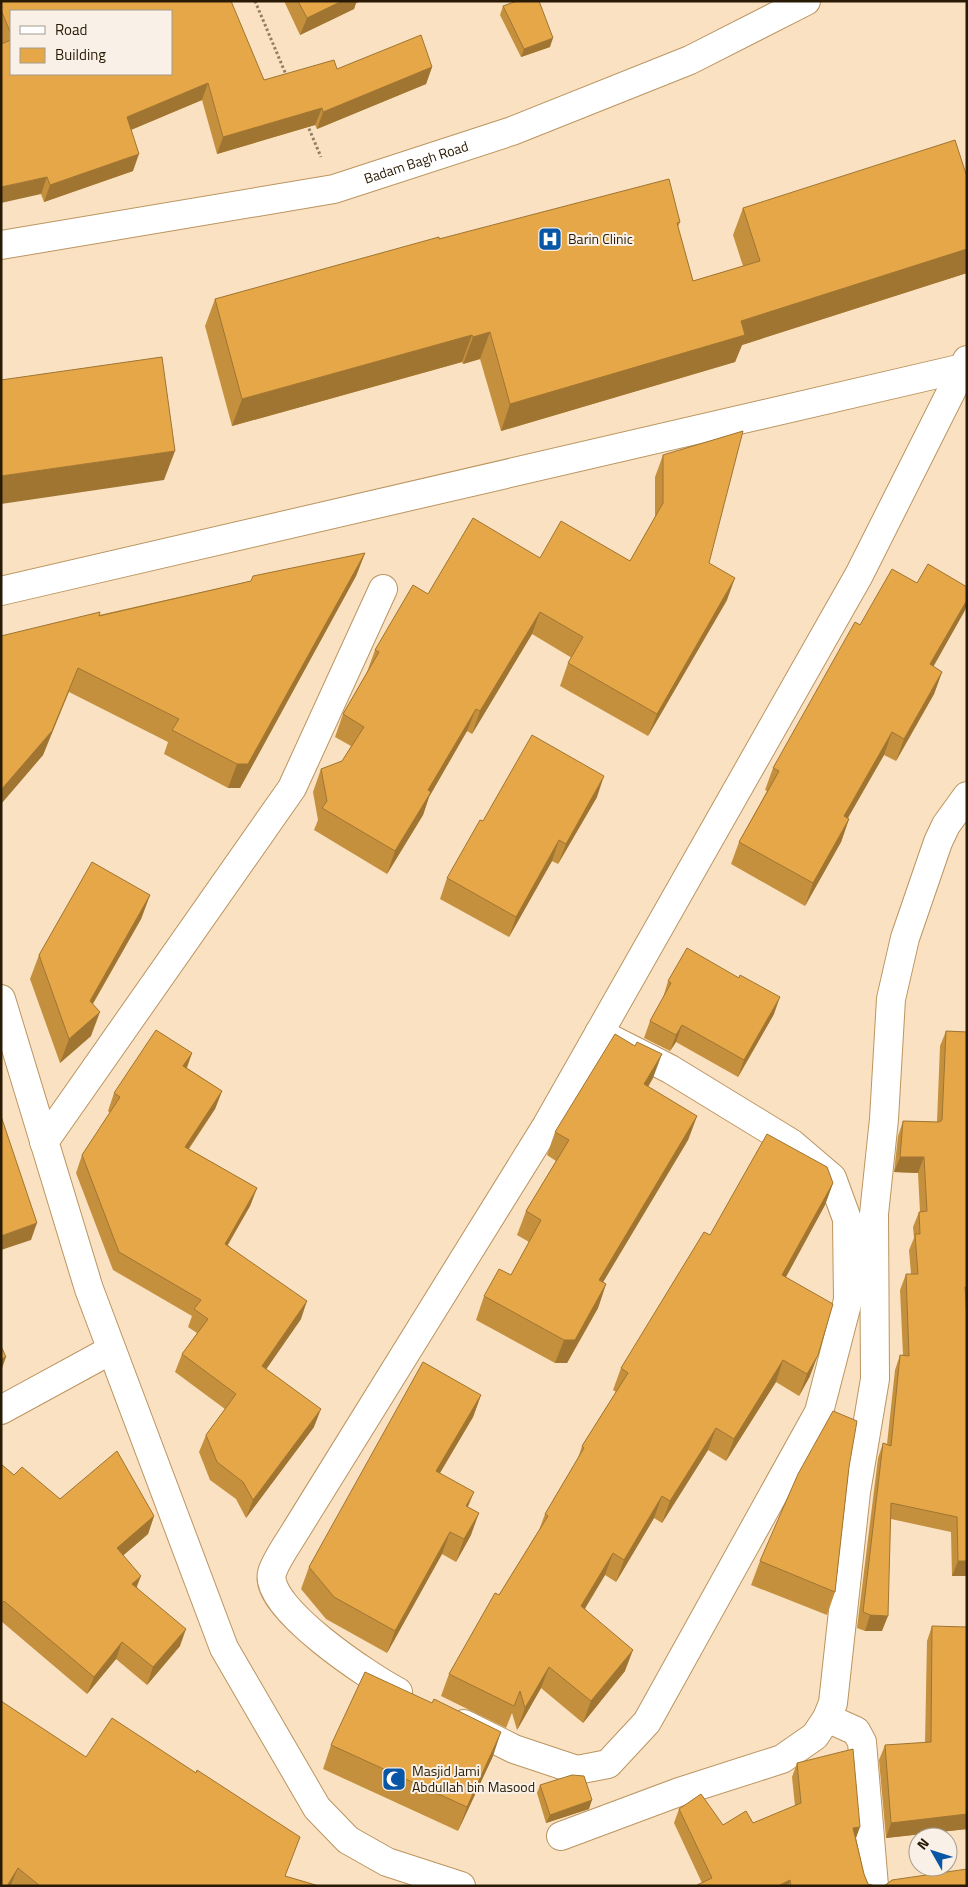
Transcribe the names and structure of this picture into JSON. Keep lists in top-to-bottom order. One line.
{"streets":{"street":["Badam Bagh Road"]},"places":{"hospital":["Barin Clinic"],"mosque":["Masjid Jami Abdullah bin Masood"]},"legend":["Road","Building"],"north":"top left"}
